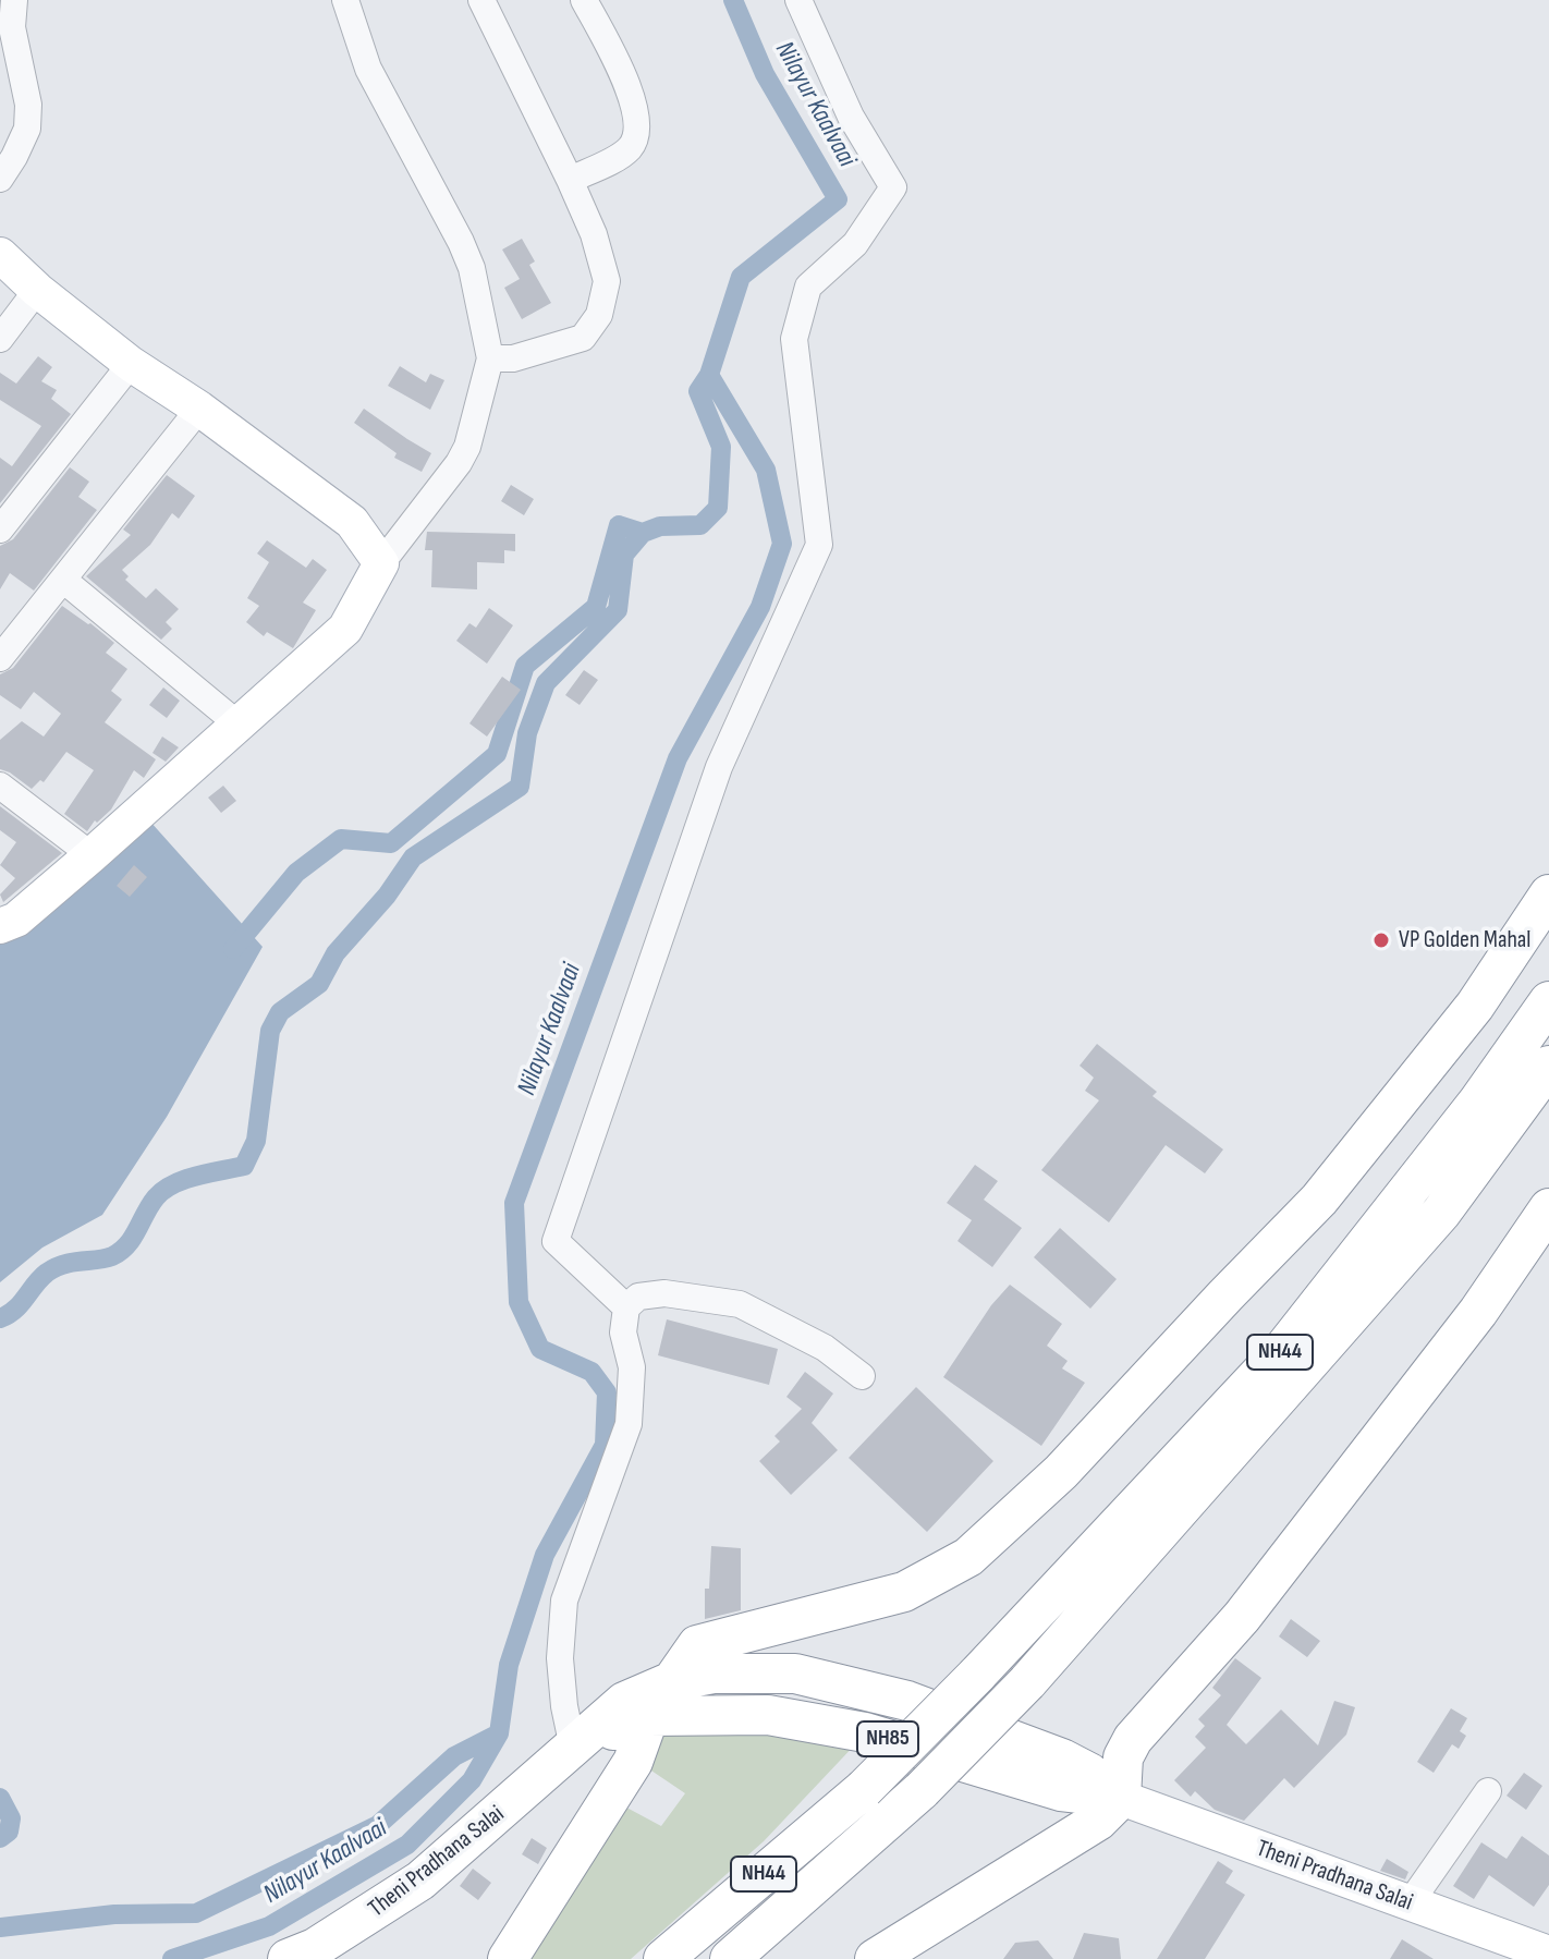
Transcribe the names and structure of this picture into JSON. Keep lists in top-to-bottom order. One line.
{"streets":{"highway":["NH44","NH85","Theni Pradhana Salai"]},"water":["Nilayur Kaalvaai"],"places":["VP Golden Mahal"]}
